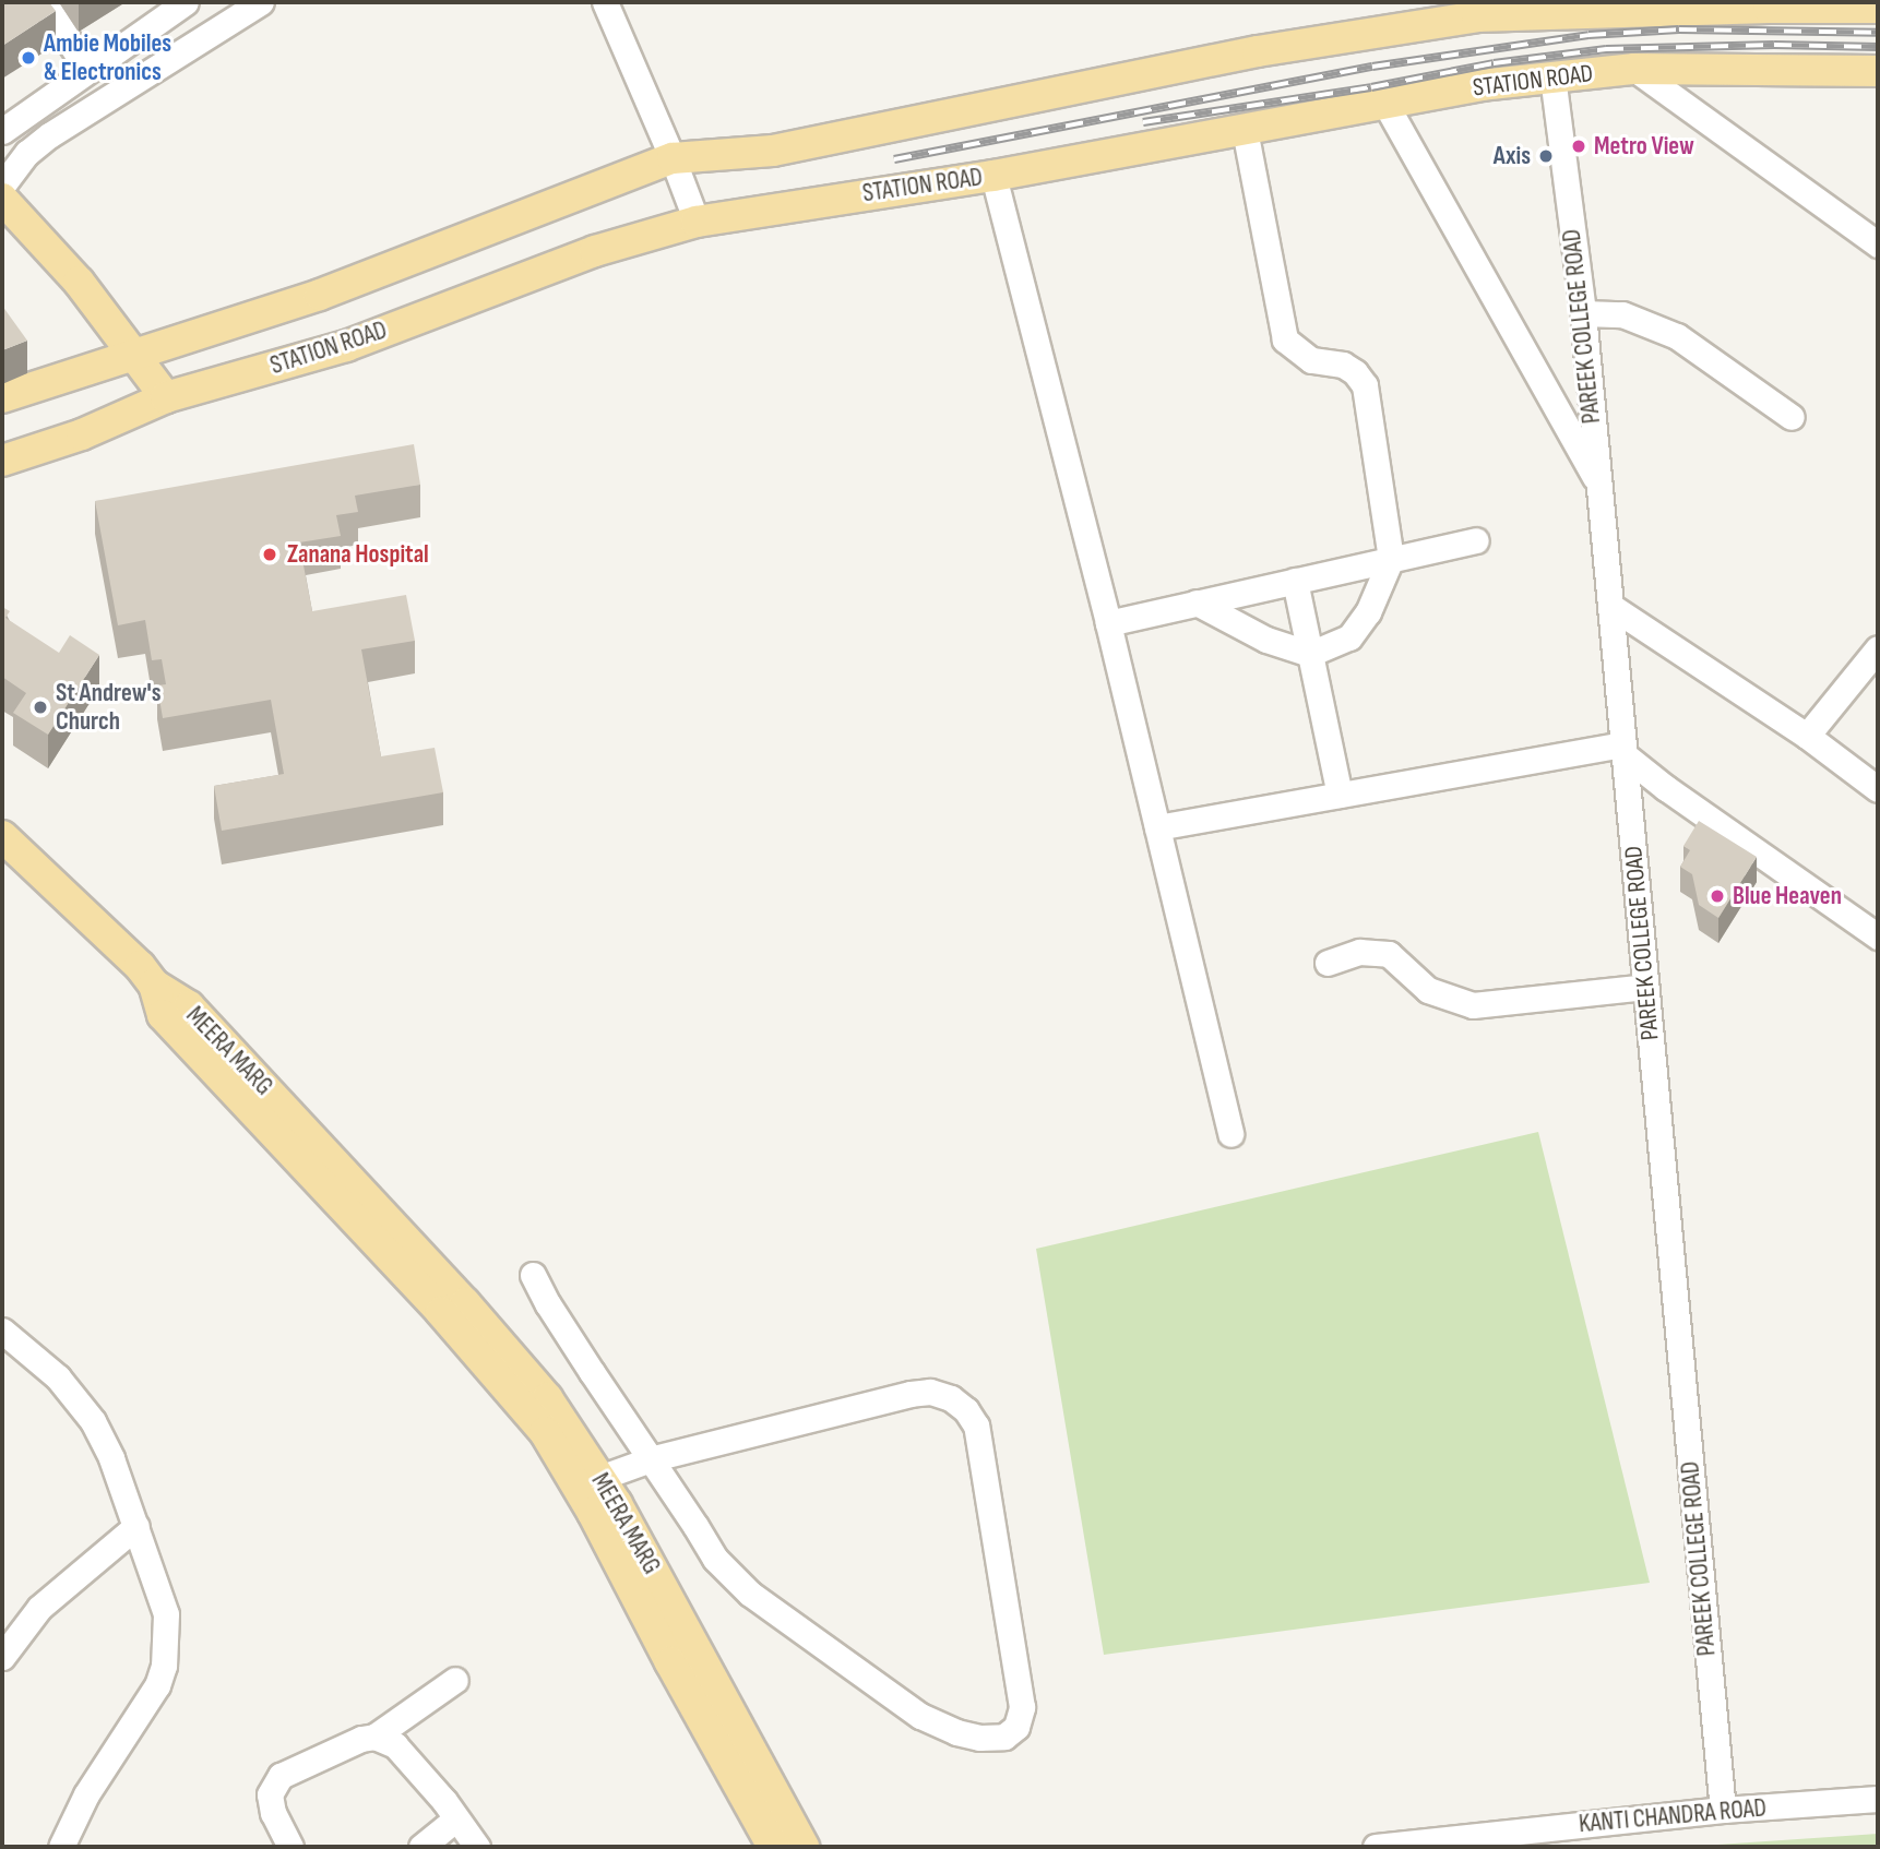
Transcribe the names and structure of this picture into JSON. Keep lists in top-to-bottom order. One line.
{"streets":{"main road":["STATION ROAD","MEERA MARG"],"street":["PAREEK COLLEGE ROAD","KANTI CHANDRA ROAD"]},"crossings":[["STATION ROAD","PAREEK COLLEGE ROAD"],["PAREEK COLLEGE ROAD","KANTI CHANDRA ROAD"]],"places":["Ambie Mobiles & Electronics","Metro View","Axis","Zanana Hospital","St Andrew's Church","Blue Heaven"]}
